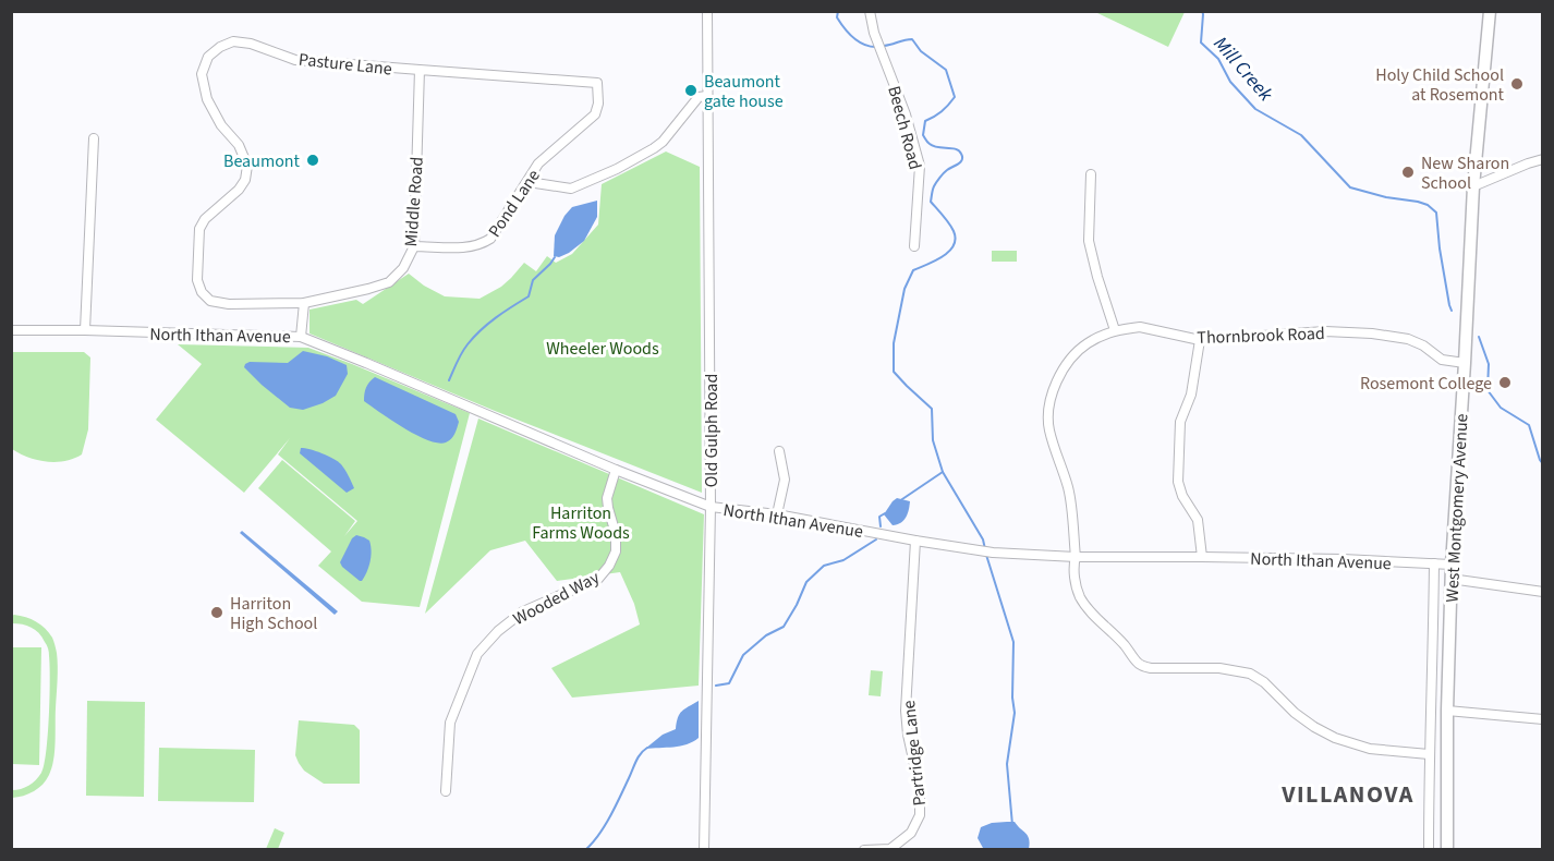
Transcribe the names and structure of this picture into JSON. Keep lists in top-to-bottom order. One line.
{"streets":{"main road":["West Montgomery Avenue"],"street":["Pasture Lane","Beech Road","Middle Road","Pond Lane","North Ithan Avenue","Thornbrook Road","Old Gulph Road","Wooded Way","Partridge Lane"]},"crossings":[["Pasture Lane","Middle Road"],["Pasture Lane","Pond Lane"],["Middle Road","Pond Lane"],["North Ithan Avenue","Thornbrook Road"],["North Ithan Avenue","Old Gulph Road"],["North Ithan Avenue","West Montgomery Avenue"],["North Ithan Avenue","Wooded Way"],["North Ithan Avenue","Partridge Lane"],["Thornbrook Road","West Montgomery Avenue"]],"districts":["VILLANOVA"],"water":["Mill Creek"],"parks":["Wheeler Woods","Harriton Farms Woods"],"places":["Holy Child School at Rosemont","Beaumont gate house","Beaumont","New Sharon School","Rosemont College","Harriton High School"]}
